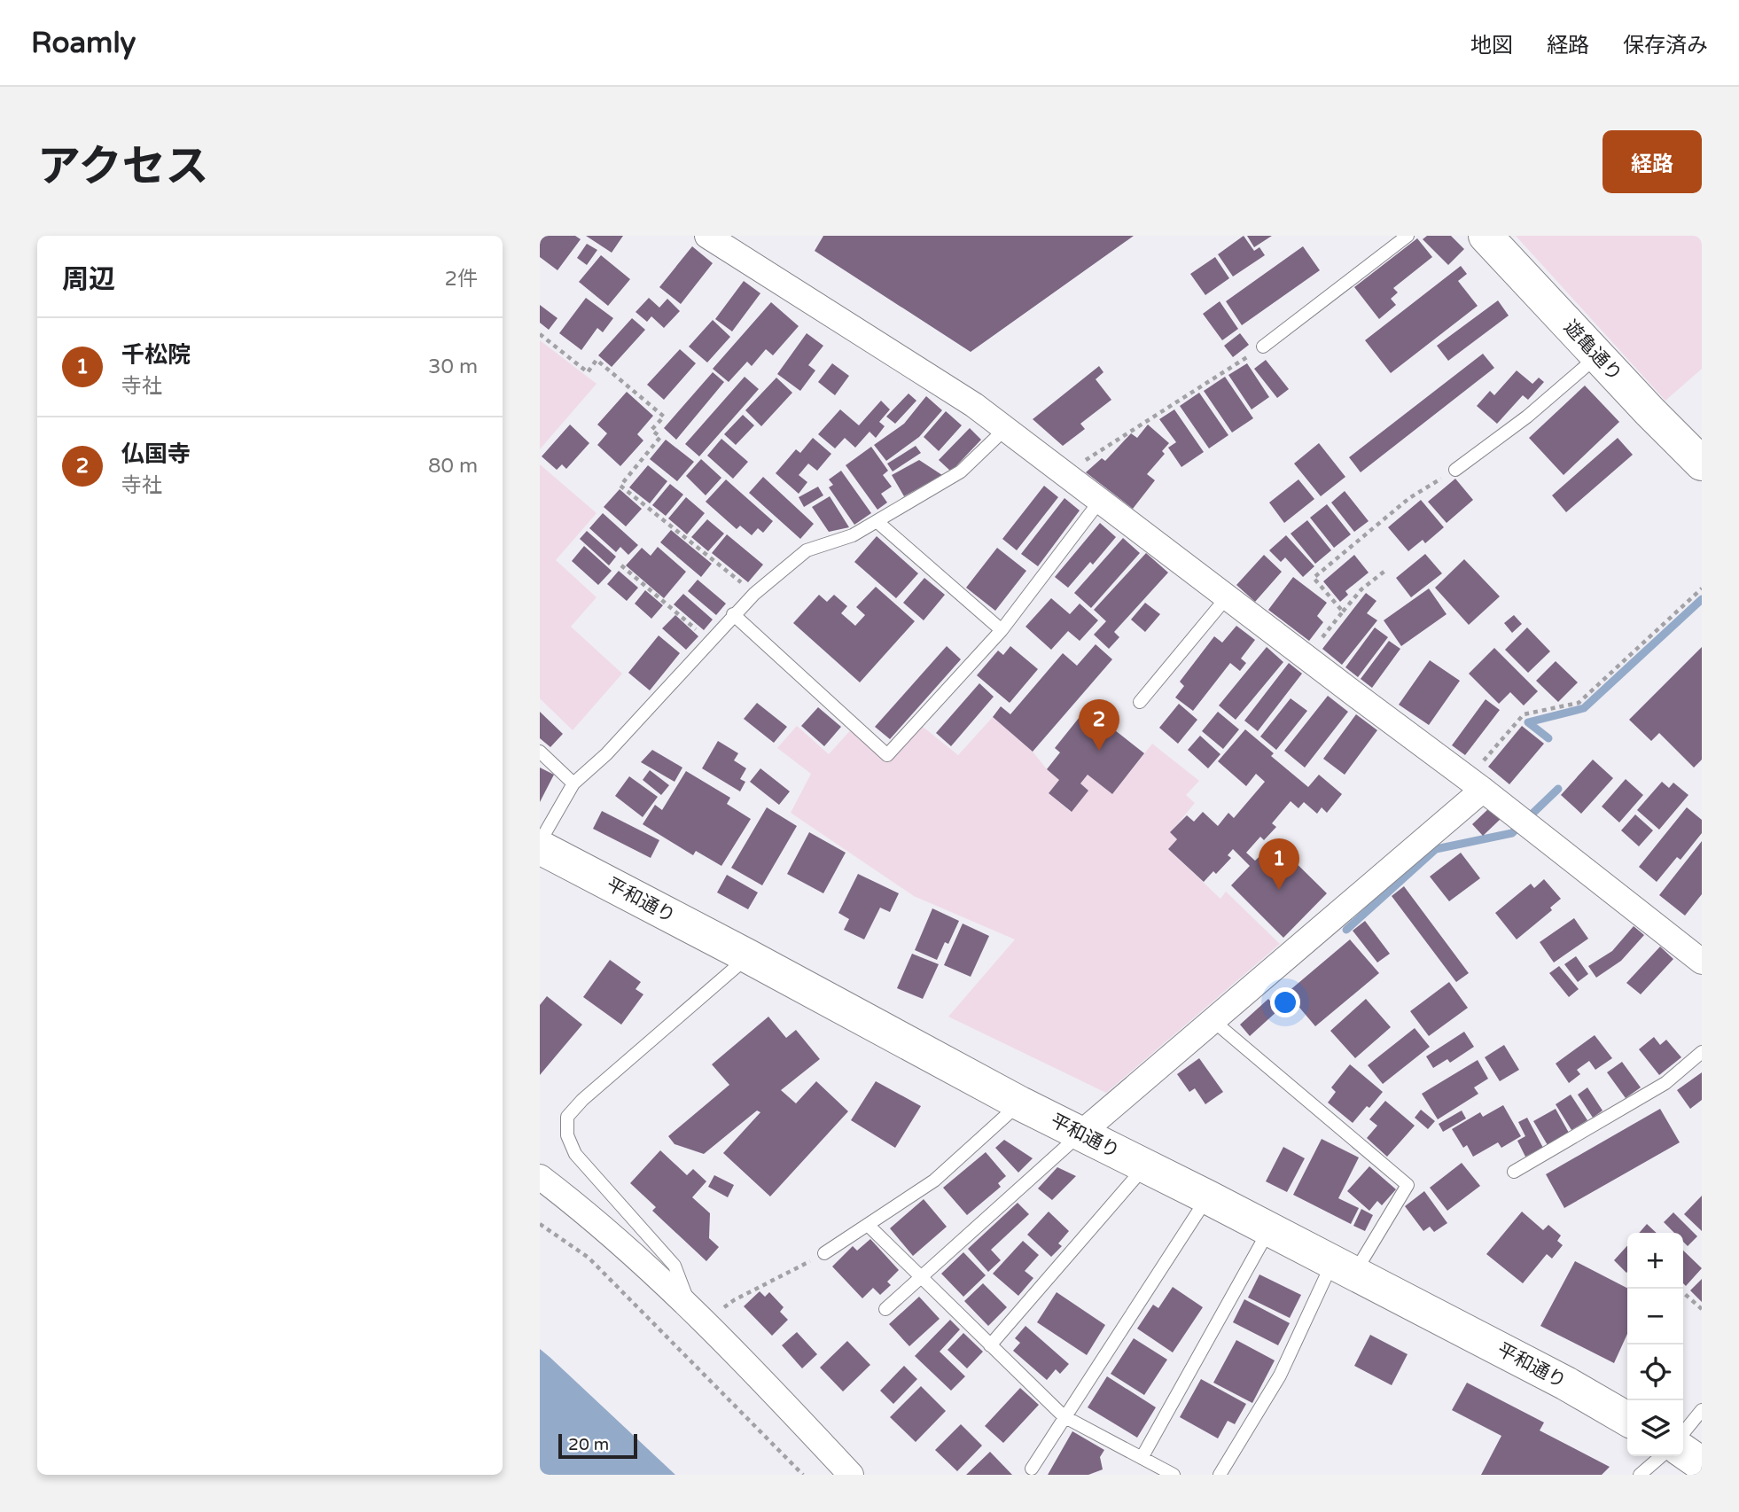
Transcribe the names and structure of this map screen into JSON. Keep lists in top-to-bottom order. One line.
{"streets":{"main road":["遊亀通り","平和通り"]},"scale_bar":"20 m","page":{"header":"Roamly","nav":["地図","経路","保存済み"],"title":"アクセス","buttons":"経路","heading":["周辺","2件"],"list":[{"mark":"1","name":"千松院","note":"寺社","value":"30 m"},{"mark":"2","name":"仏国寺","note":"寺社","value":"80 m"}],"pins":["2","1"],"map_buttons":["+","−"],"scale":"20 m"}}
